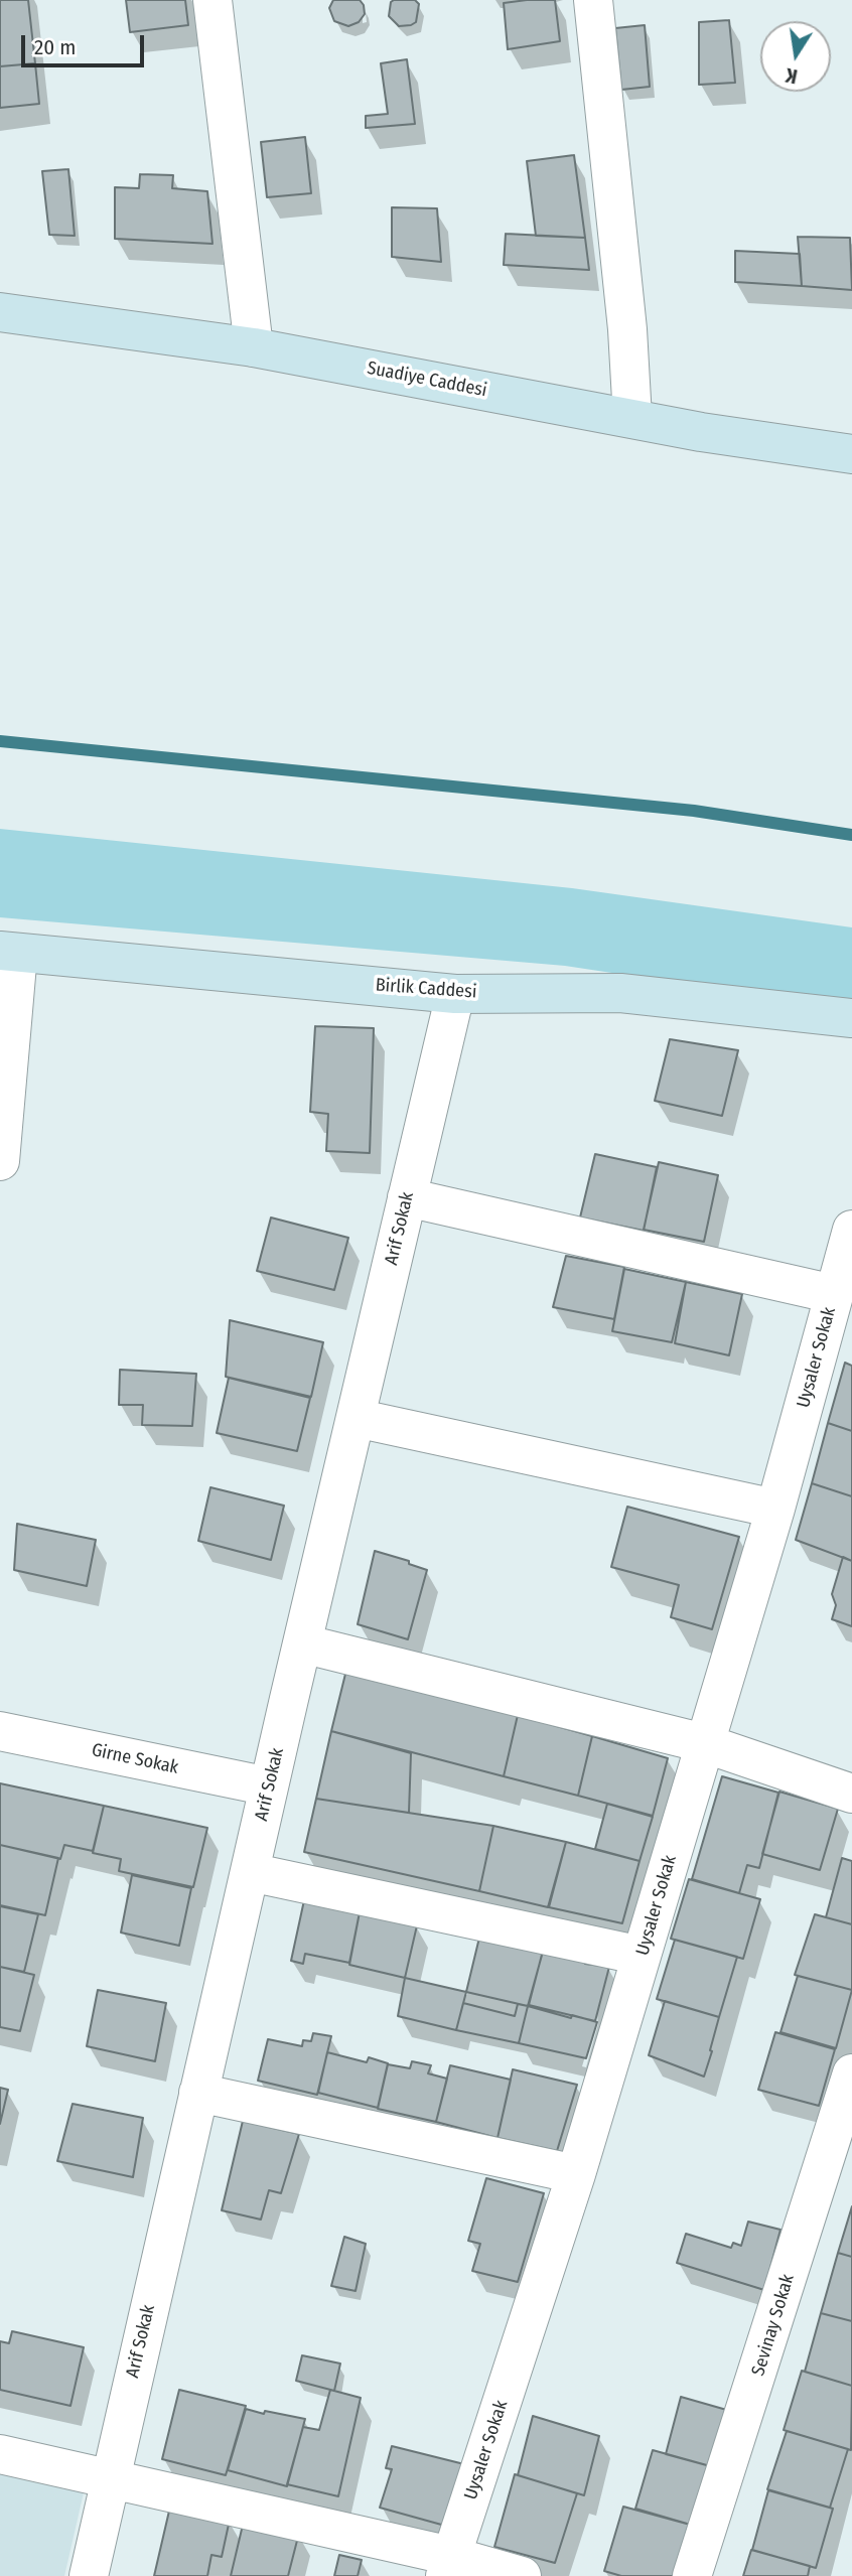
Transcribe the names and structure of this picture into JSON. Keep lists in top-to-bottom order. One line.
{"streets":{"main road":["Suadiye Caddesi","Birlik Caddesi"],"street":["Arif Sokak","Uysaler Sokak","Girne Sokak","Sevinay Sokak"]},"crossings":[["Birlik Caddesi","Arif Sokak"],["Arif Sokak","Girne Sokak"]],"scale_bar":"20 m","north":"bottom"}
